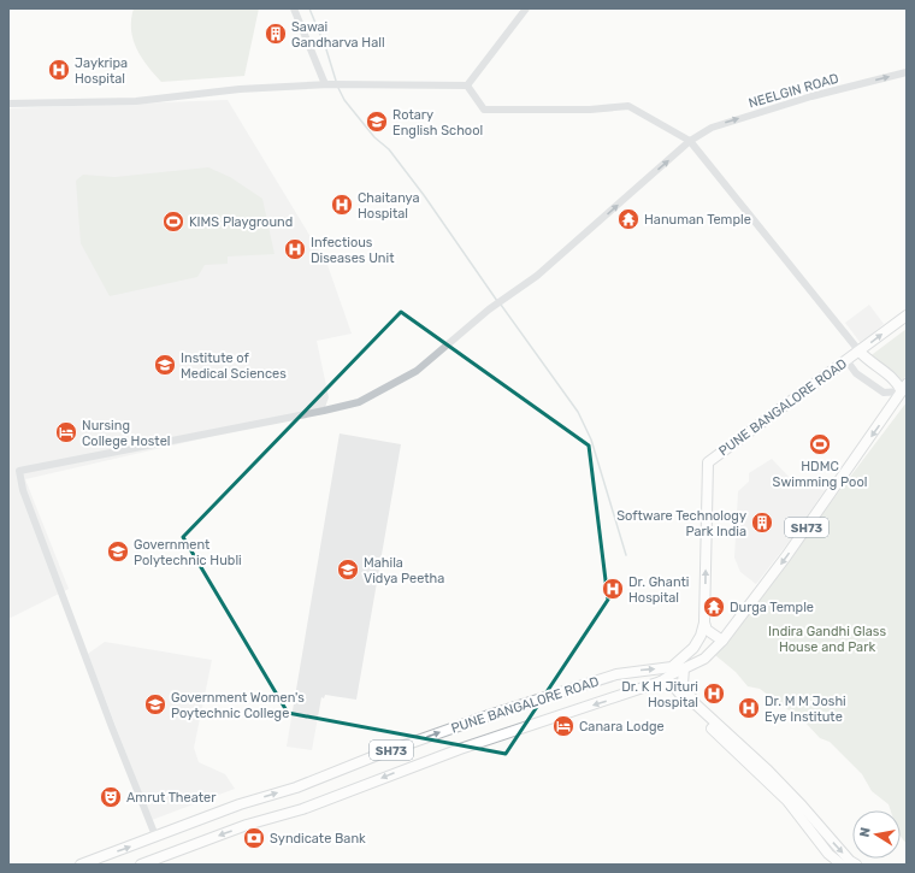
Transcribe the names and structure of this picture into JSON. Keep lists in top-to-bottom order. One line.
{"streets":{"main road":["PUNE BANGALORE ROAD","SH73"],"street":["NEELGIN ROAD"]},"crossings":[["NEELGIN ROAD","PUNE BANGALORE ROAD"],["PUNE BANGALORE ROAD","SH73"]],"parks":["Indira Gandhi Glass House and Park"],"places":{"building":["Sawai Gandharva Hall","Software Technology Park India"],"hospital":["Jaykripa Hospital","Chaitanya Hospital","Infectious Diseases Unit","Dr. Ghanti Hospital","Dr. K H Jituri Hospital","Dr. M M Joshi Eye Institute"],"school or university":["Rotary English School","Institute of Medical Sciences","Government Polytechnic Hubli","Mahila Vidya Peetha","Government Women's Poytechnic College"],"temple":["Hanuman Temple","Durga Temple"],"sports":["KIMS Playground","HDMC Swimming Pool"],"hotel":["Nursing College Hostel","Canara Lodge"],"theatre":["Amrut Theater"],"bank":["Syndicate Bank"]},"north":"left"}
